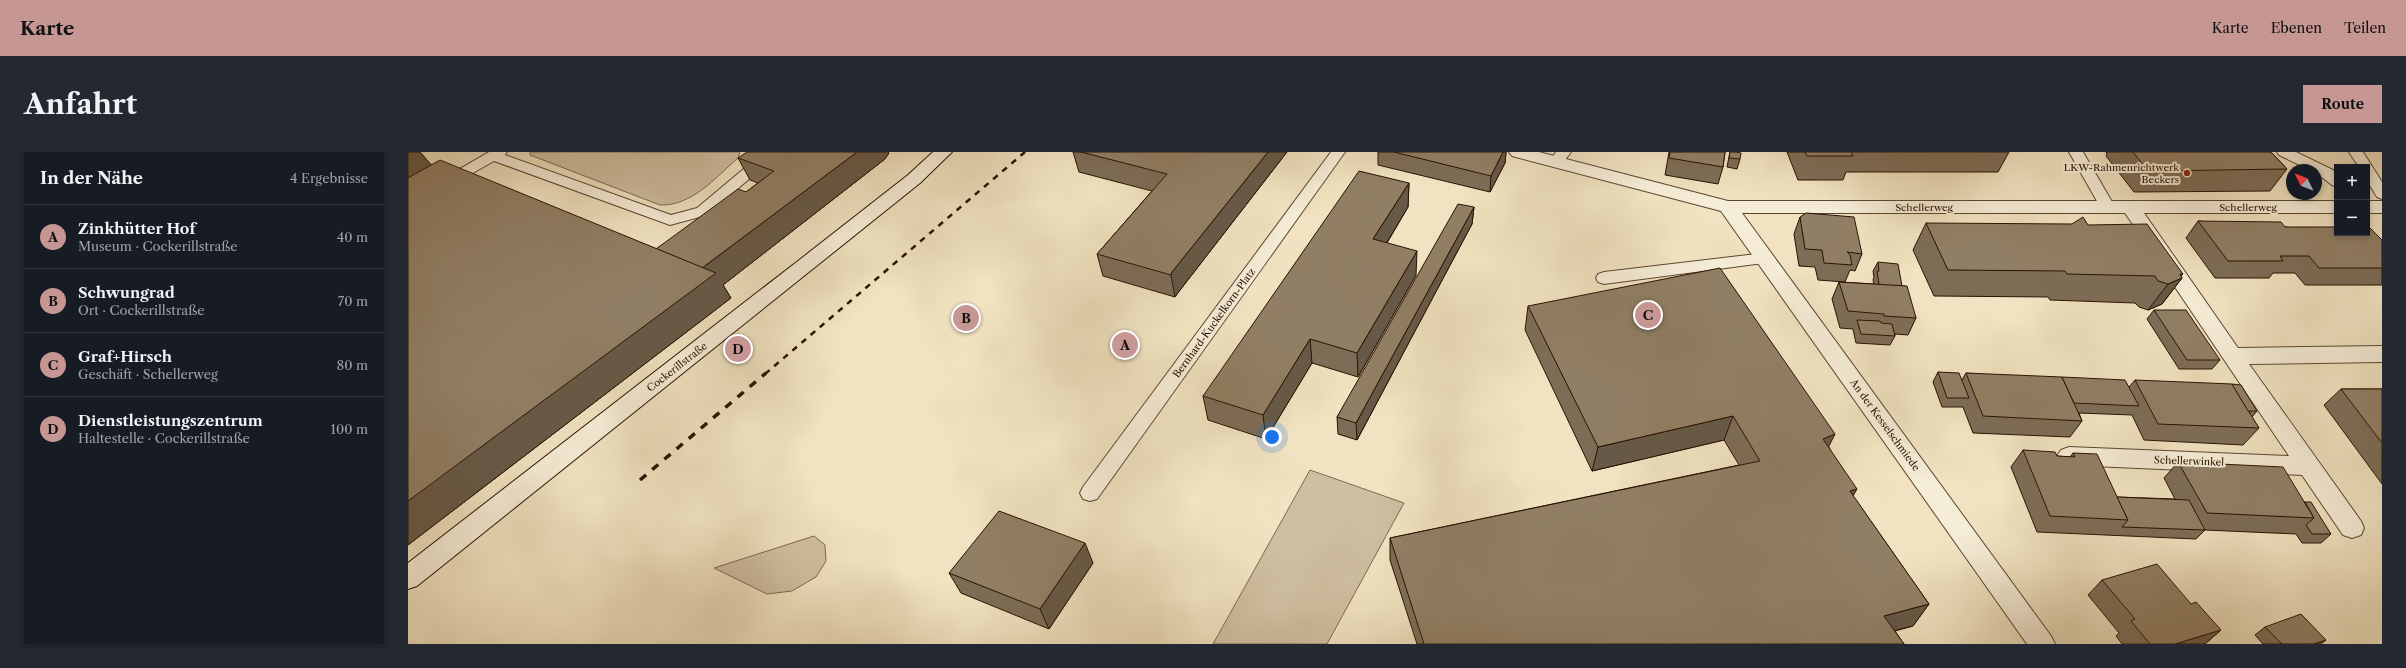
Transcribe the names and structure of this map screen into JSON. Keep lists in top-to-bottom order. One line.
{"streets":{"street":["Schellerweg","Cockerillstraße","An der Kesselschmiede","Schellerwinkel"],"lane":["Bernhard-Kuckelkorn-Platz"]},"crossings":[["Schellerweg","An der Kesselschmiede"]],"places":["LKW-Rahmenrichtwerk Beckers"],"north":"top left","page":{"header":"Karte","nav":["Karte","Ebenen","Teilen"],"buttons":"Route","title":"Anfahrt","heading":["In der Nähe","4 Ergebnisse"],"map_buttons":["+","−"],"list":[{"mark":"A","name":"Zinkhütter Hof","note":"Museum · Cockerillstraße","value":"40 m"},{"mark":"B","name":"Schwungrad","note":"Ort · Cockerillstraße","value":"70 m"},{"mark":"C","name":"Graf+Hirsch","note":"Geschäft · Schellerweg","value":"80 m"},{"mark":"D","name":"Dienstleistungszentrum","note":"Haltestelle · Cockerillstraße","value":"100 m"}],"pins":["C","B","A","D"]}}
